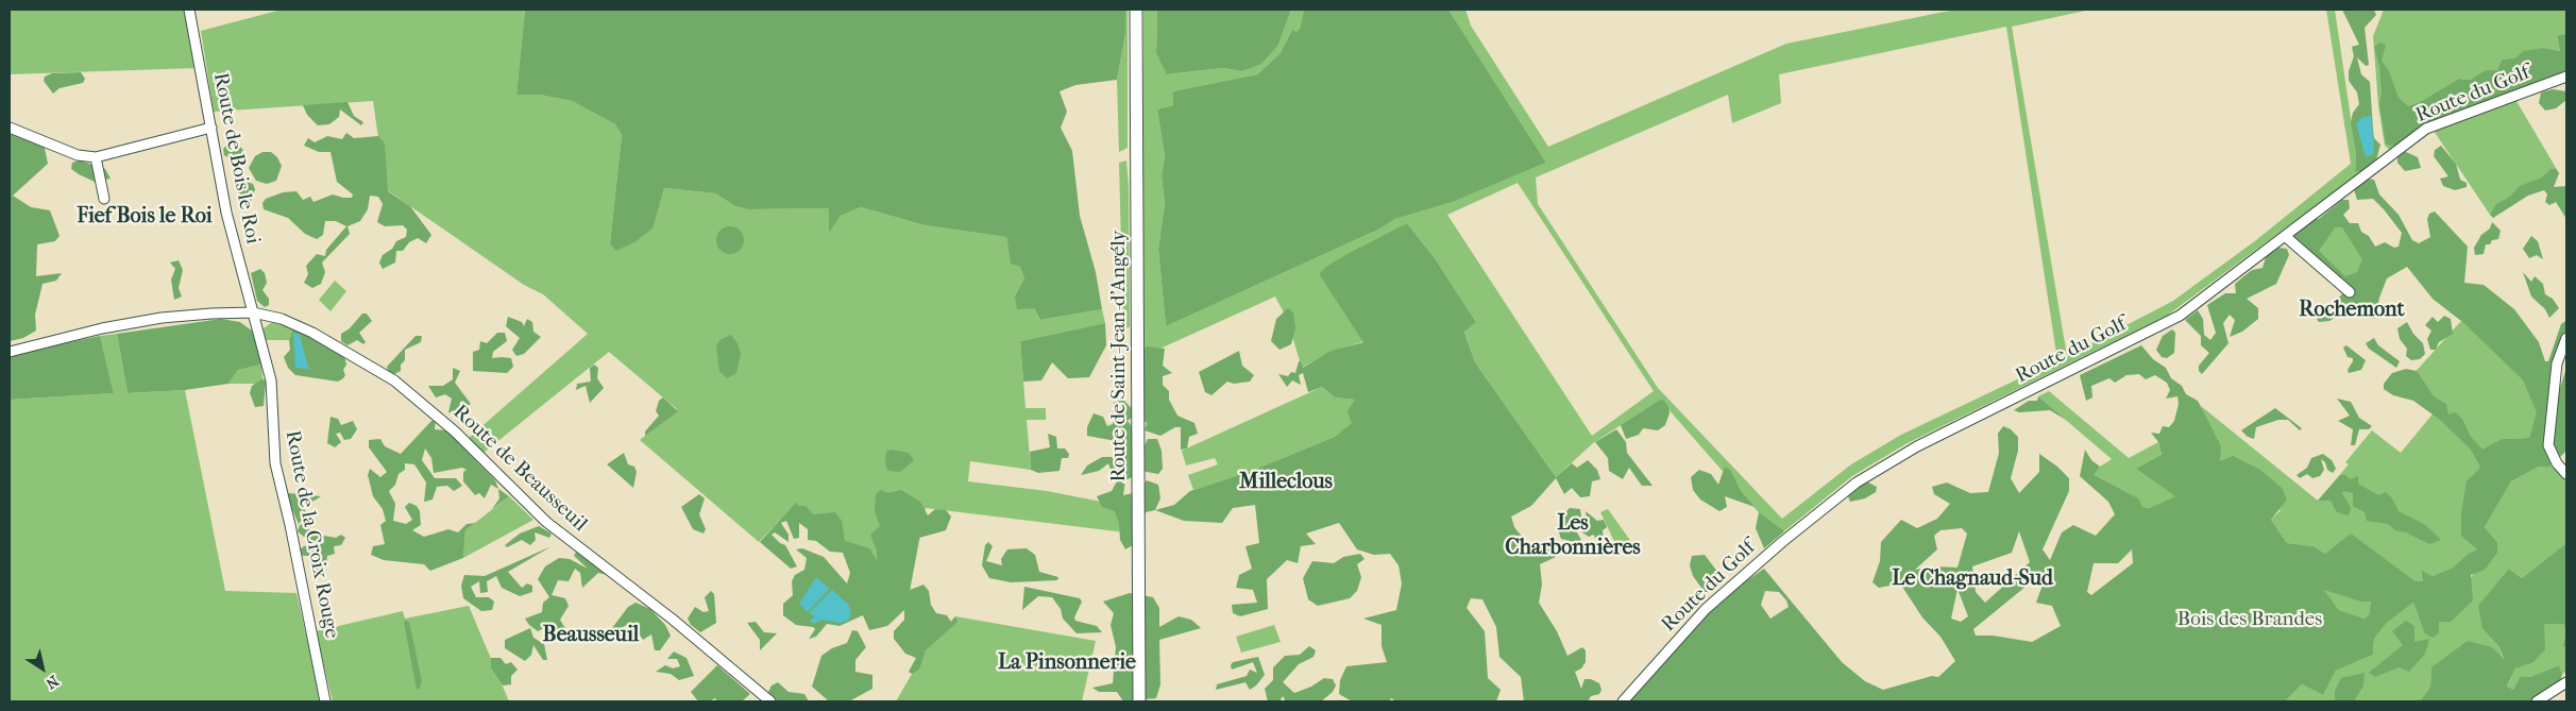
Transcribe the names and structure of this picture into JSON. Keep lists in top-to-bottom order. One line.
{"streets":{"main road":["Route de Saint-Jean-d'Angély"],"street":["Route du Golf","Route de Bois le Roi","Route de Beausseuil","Route de la Croix Rouge"]},"crossings":[["Route de Bois le Roi","Route de Beausseuil"],["Route de Bois le Roi","Route de la Croix Rouge"],["Route de Beausseuil","Route de la Croix Rouge"]],"districts":["Fief Bois le Roi","Rochemont","Milleclous","Les Charbonnières","Le Chagnaud-Sud","Beausseuil","La Pinsonnerie"],"parks":["Bois des Brandes"],"north":"bottom right"}
